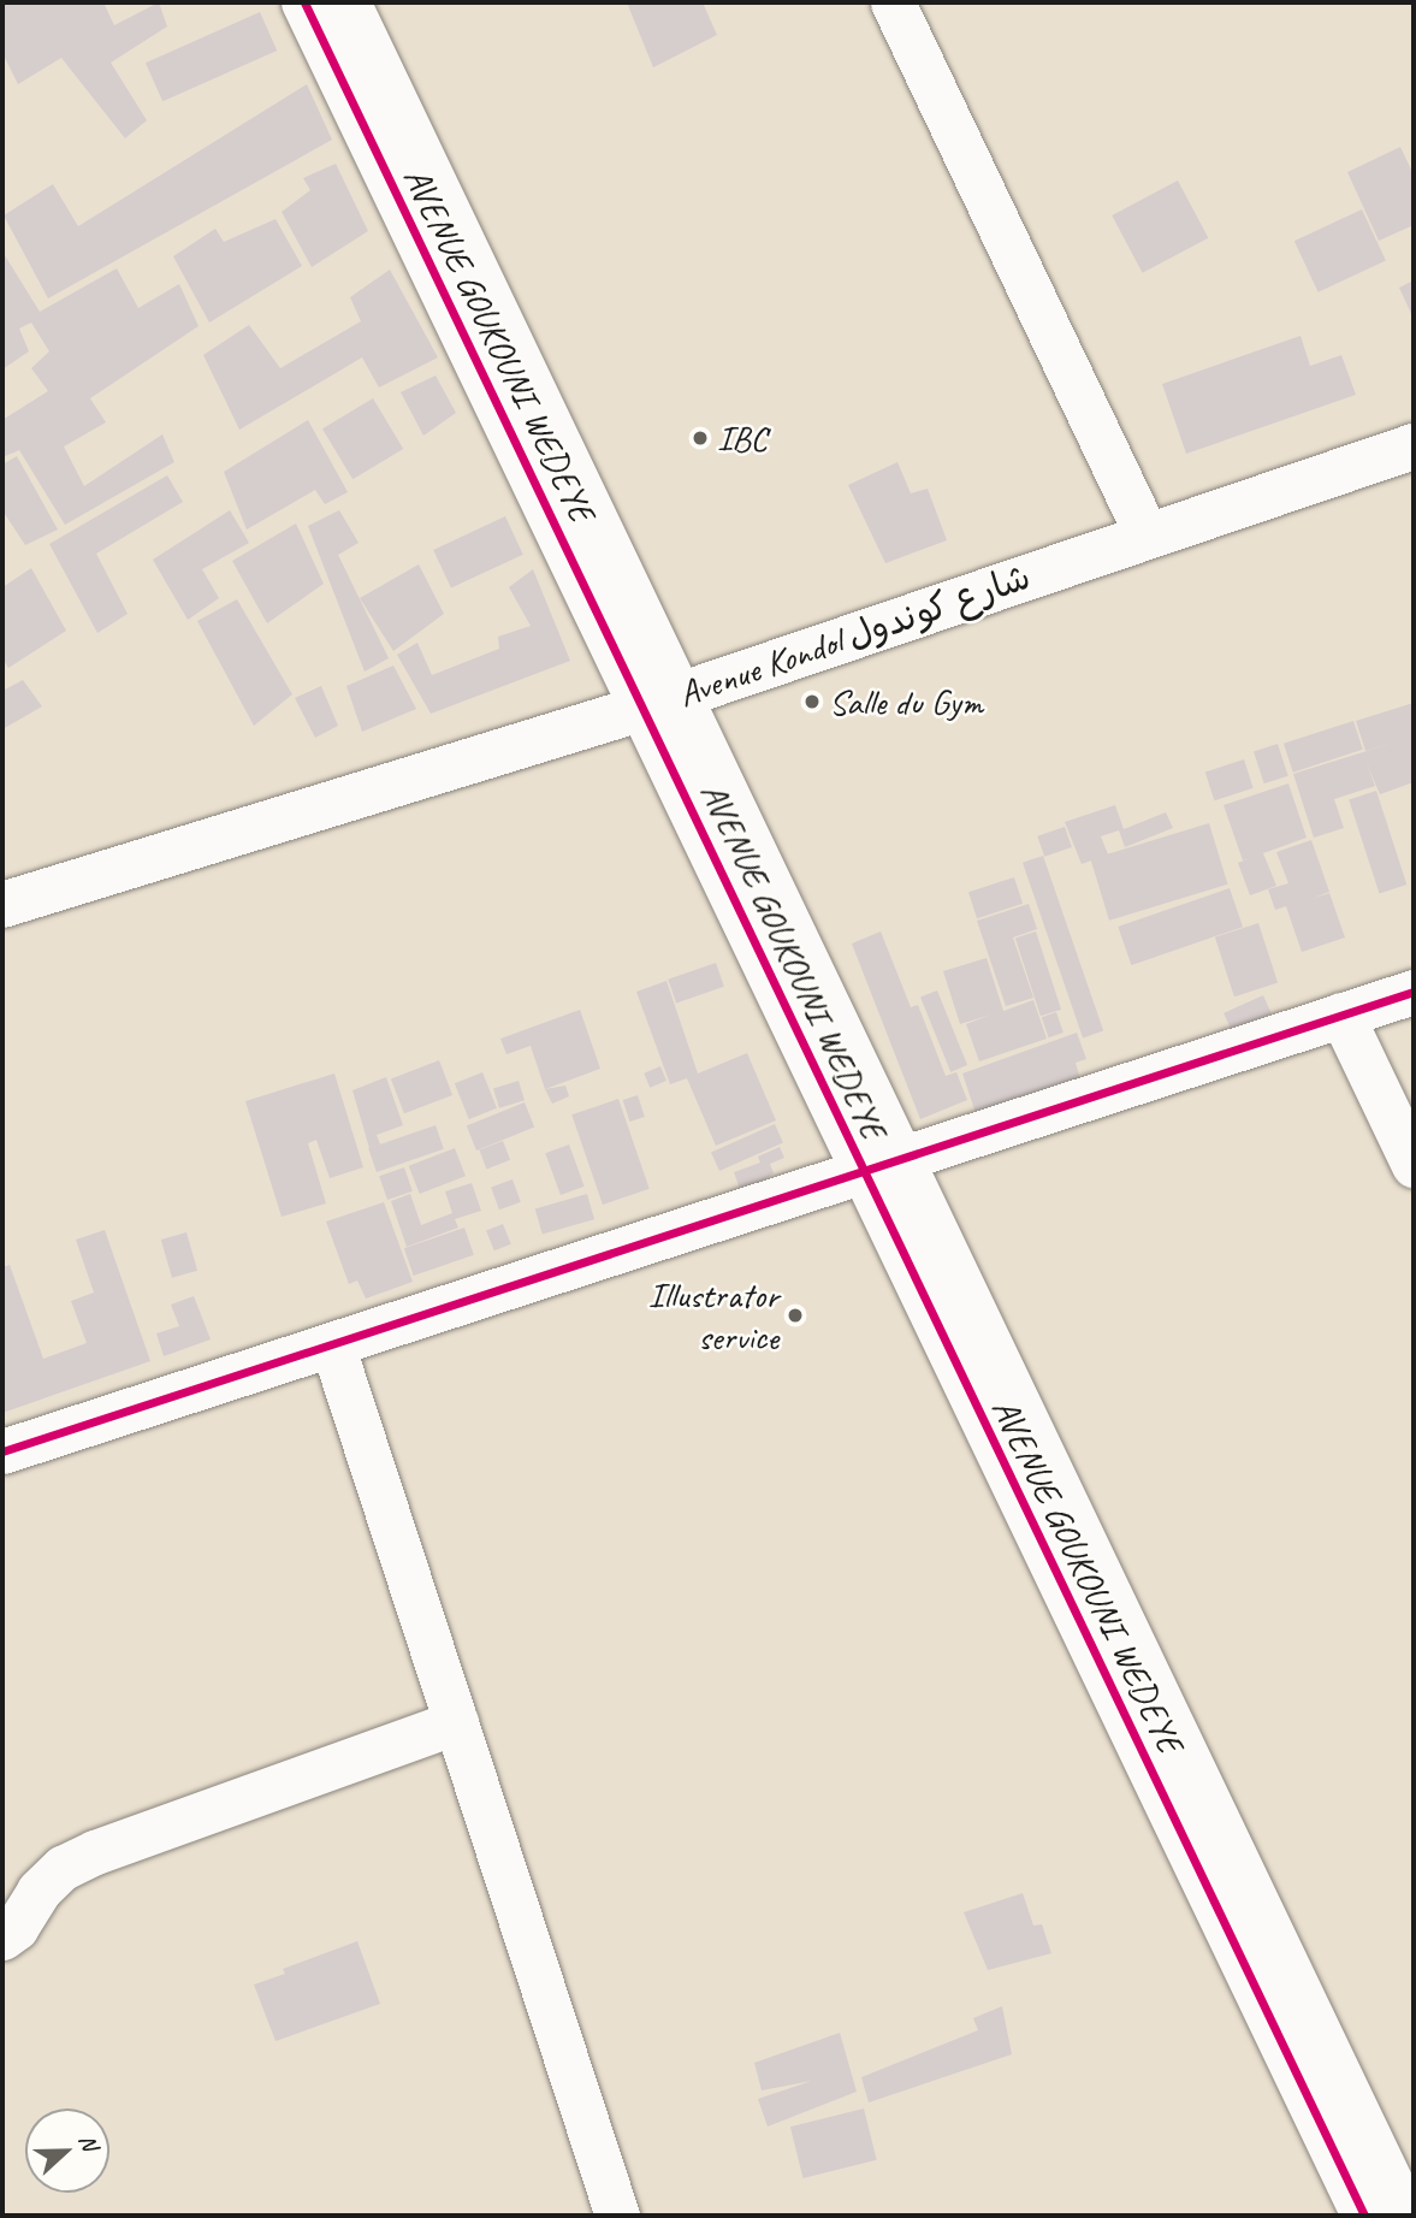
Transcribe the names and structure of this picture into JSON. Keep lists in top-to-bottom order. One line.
{"streets":{"street":["AVENUE GOUKOUNI WEDEYE","Avenue Kondol شارع كوندول"]},"crossings":[["AVENUE GOUKOUNI WEDEYE","Avenue Kondol شارع كوندول"]],"places":["IBC","Salle du Gym","Illustrator service"],"north":"right"}
